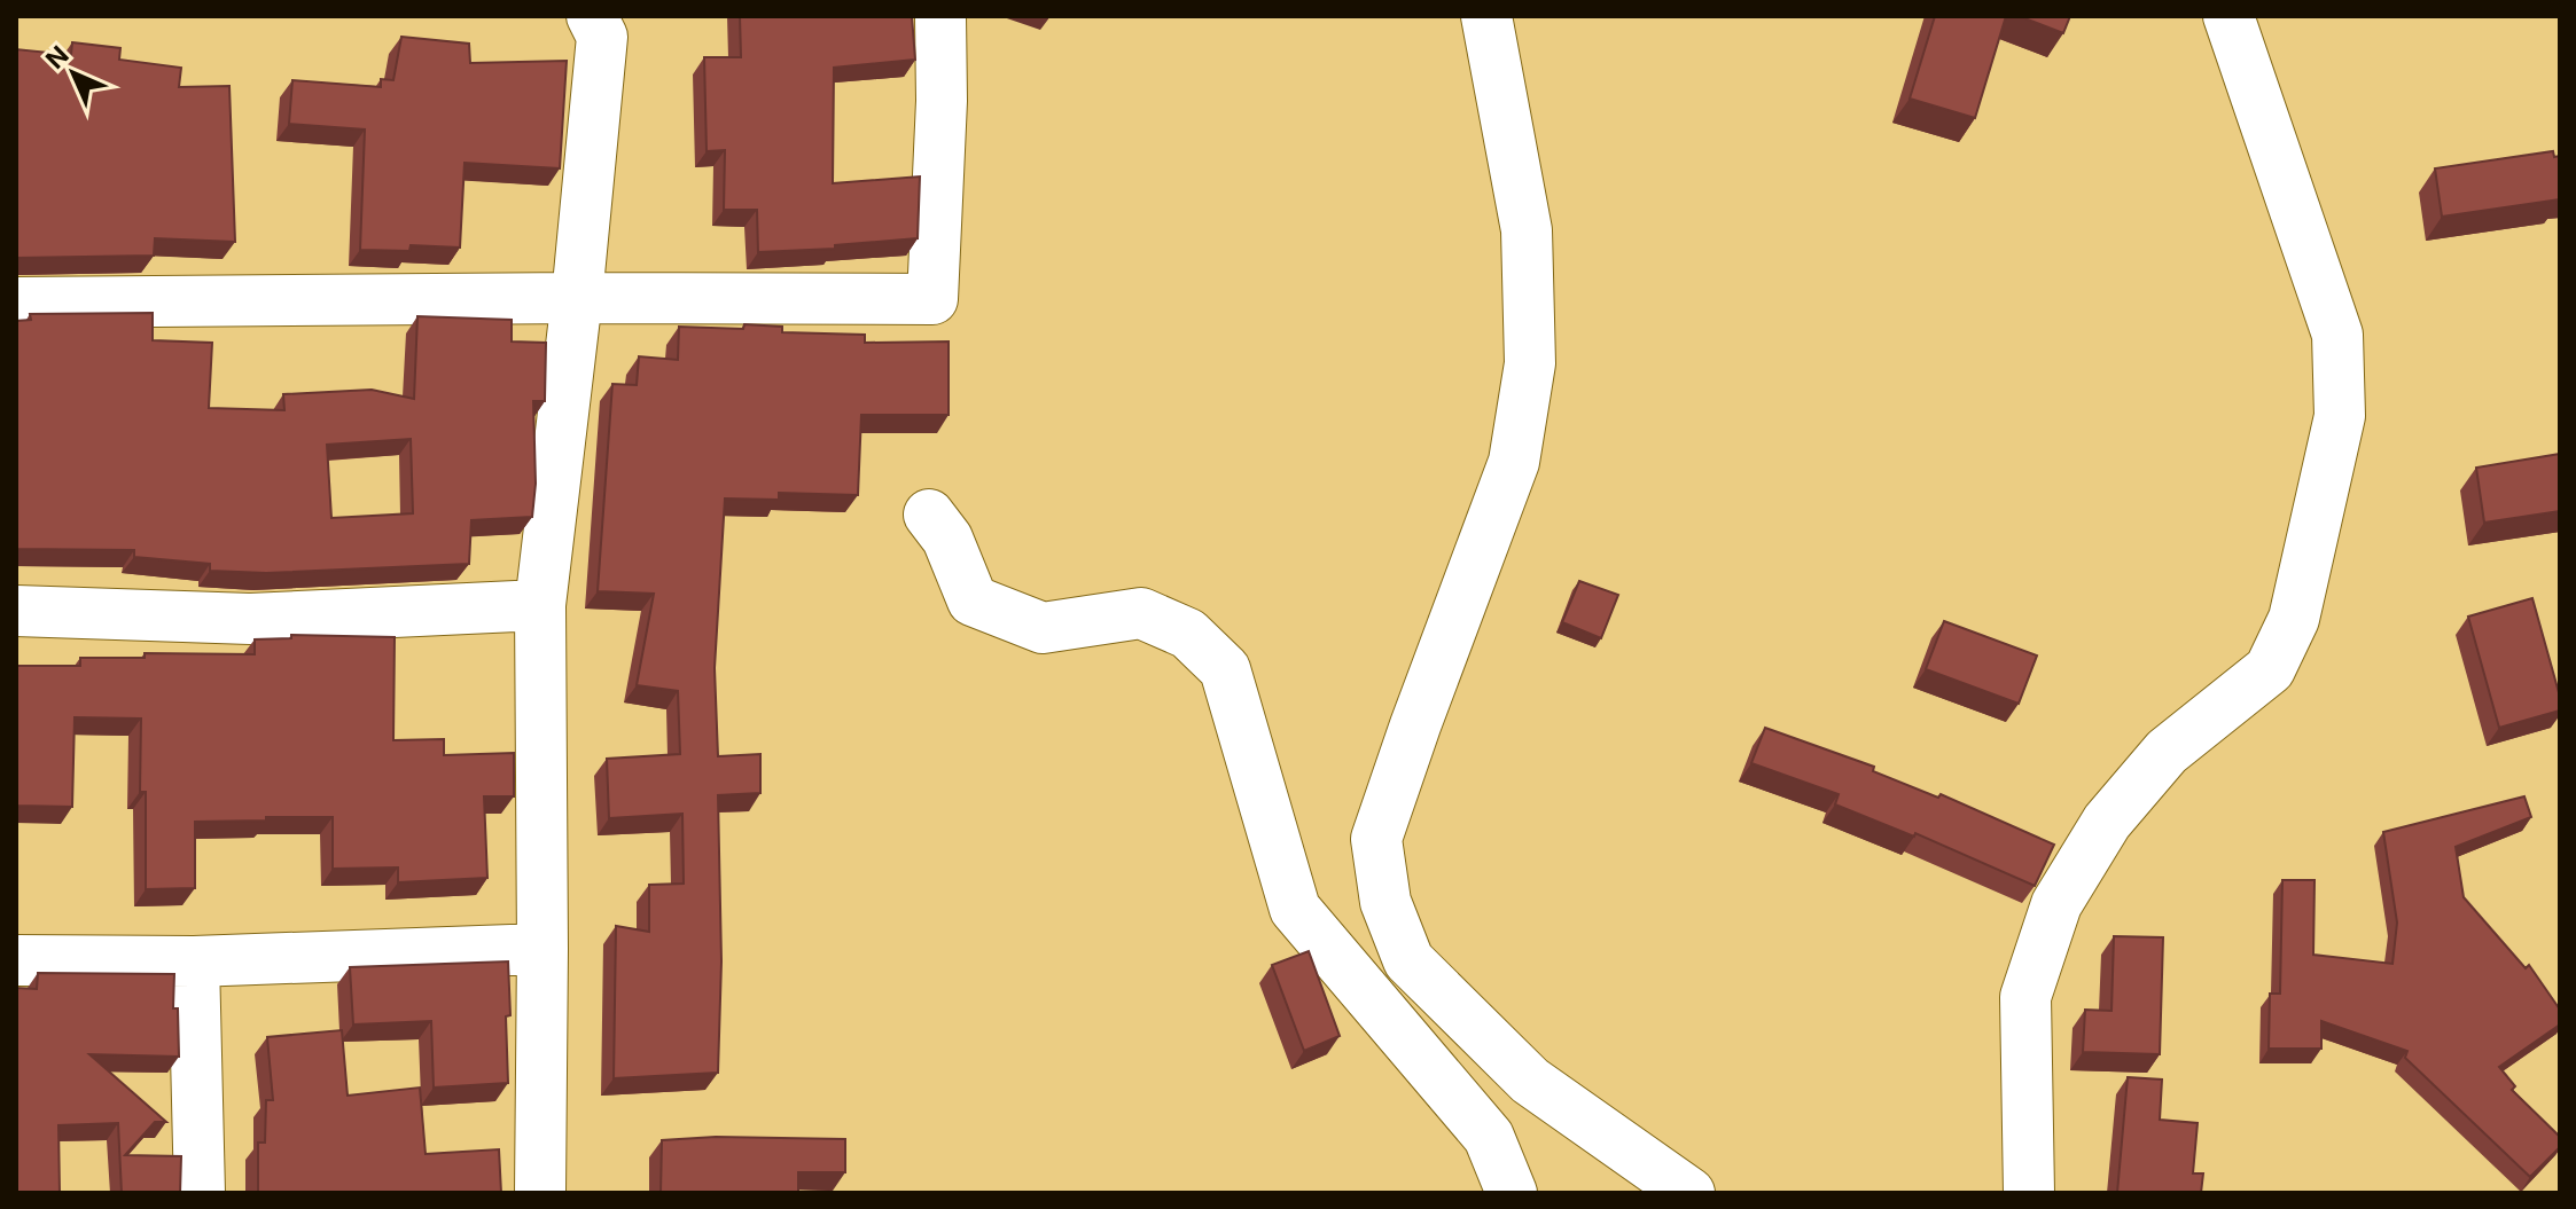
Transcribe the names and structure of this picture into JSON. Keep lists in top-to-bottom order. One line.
{"north":"top left"}
